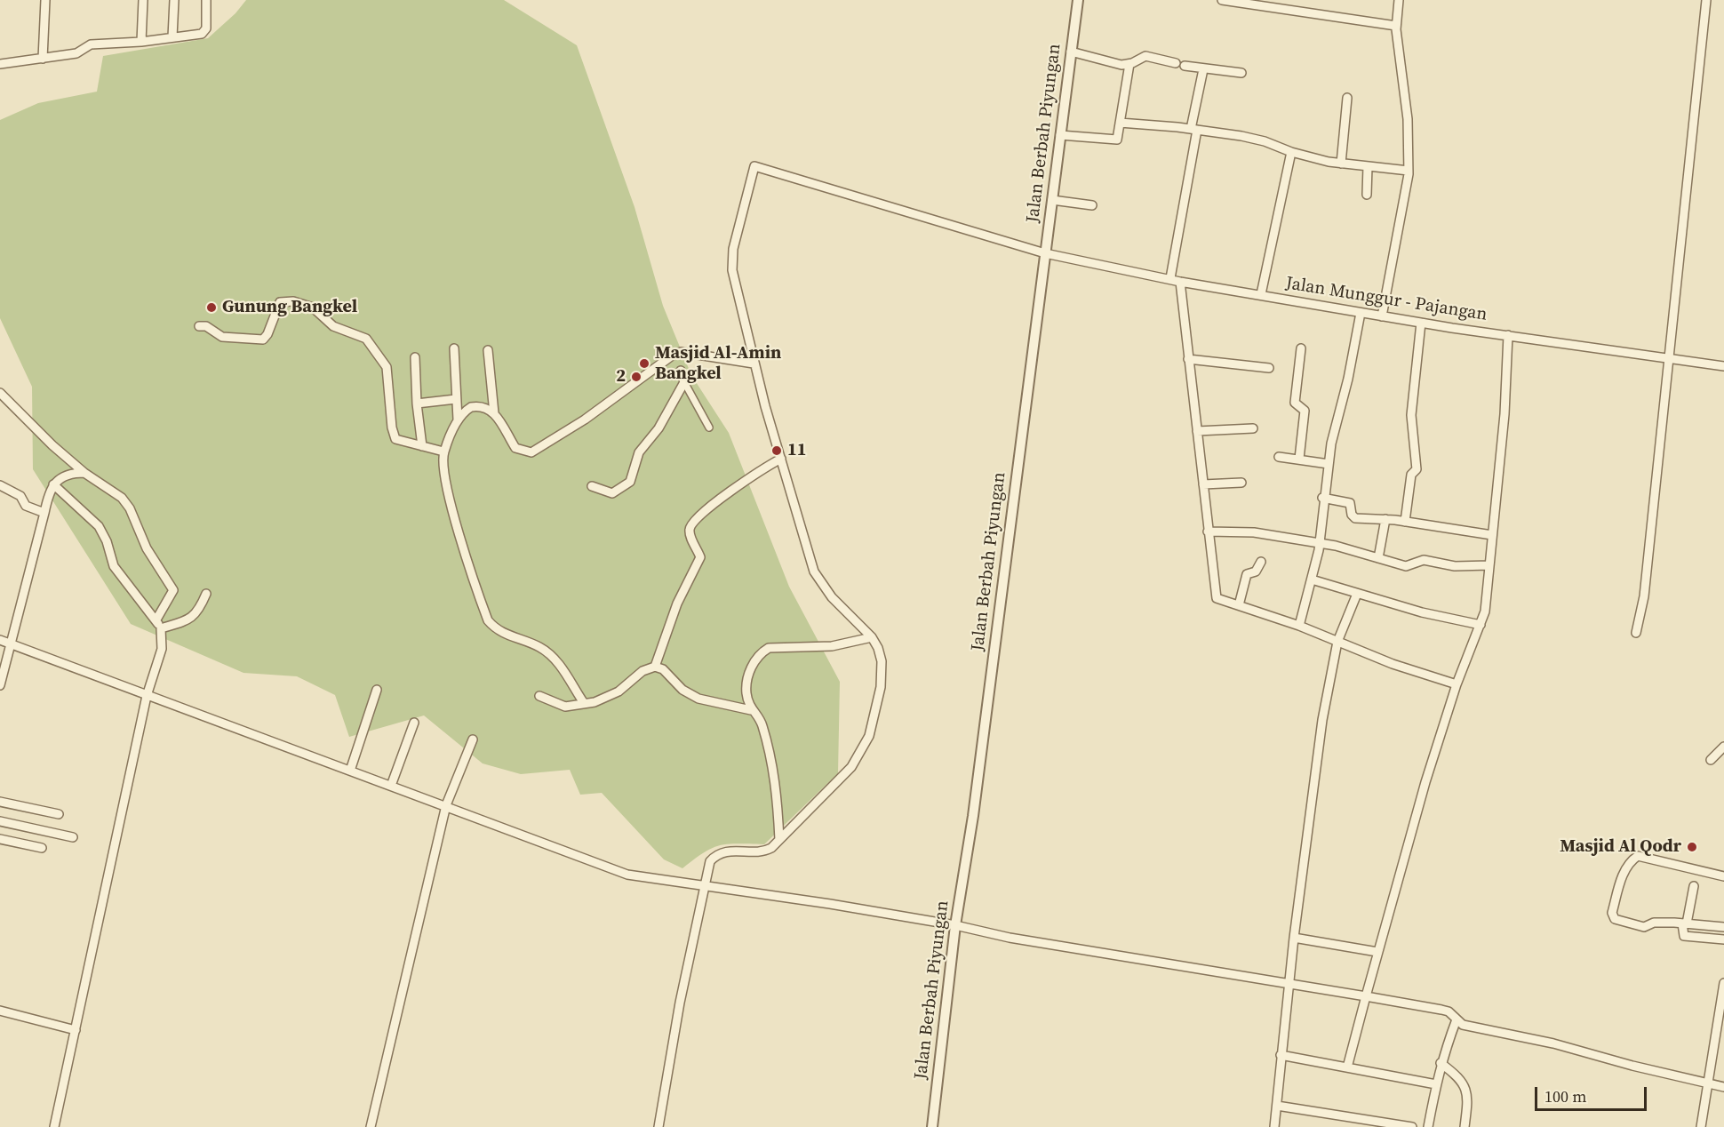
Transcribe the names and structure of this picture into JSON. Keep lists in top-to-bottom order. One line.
{"streets":{"street":["Jalan Berbah Piyungan","Jalan Munggur - Pajangan"]},"crossings":[["Jalan Berbah Piyungan","Jalan Munggur - Pajangan"]],"places":["Gunung Bangkel","Masjid Al-Amin Bangkel","2","11","Masjid Al Qodr"],"scale_bar":"100 m"}
